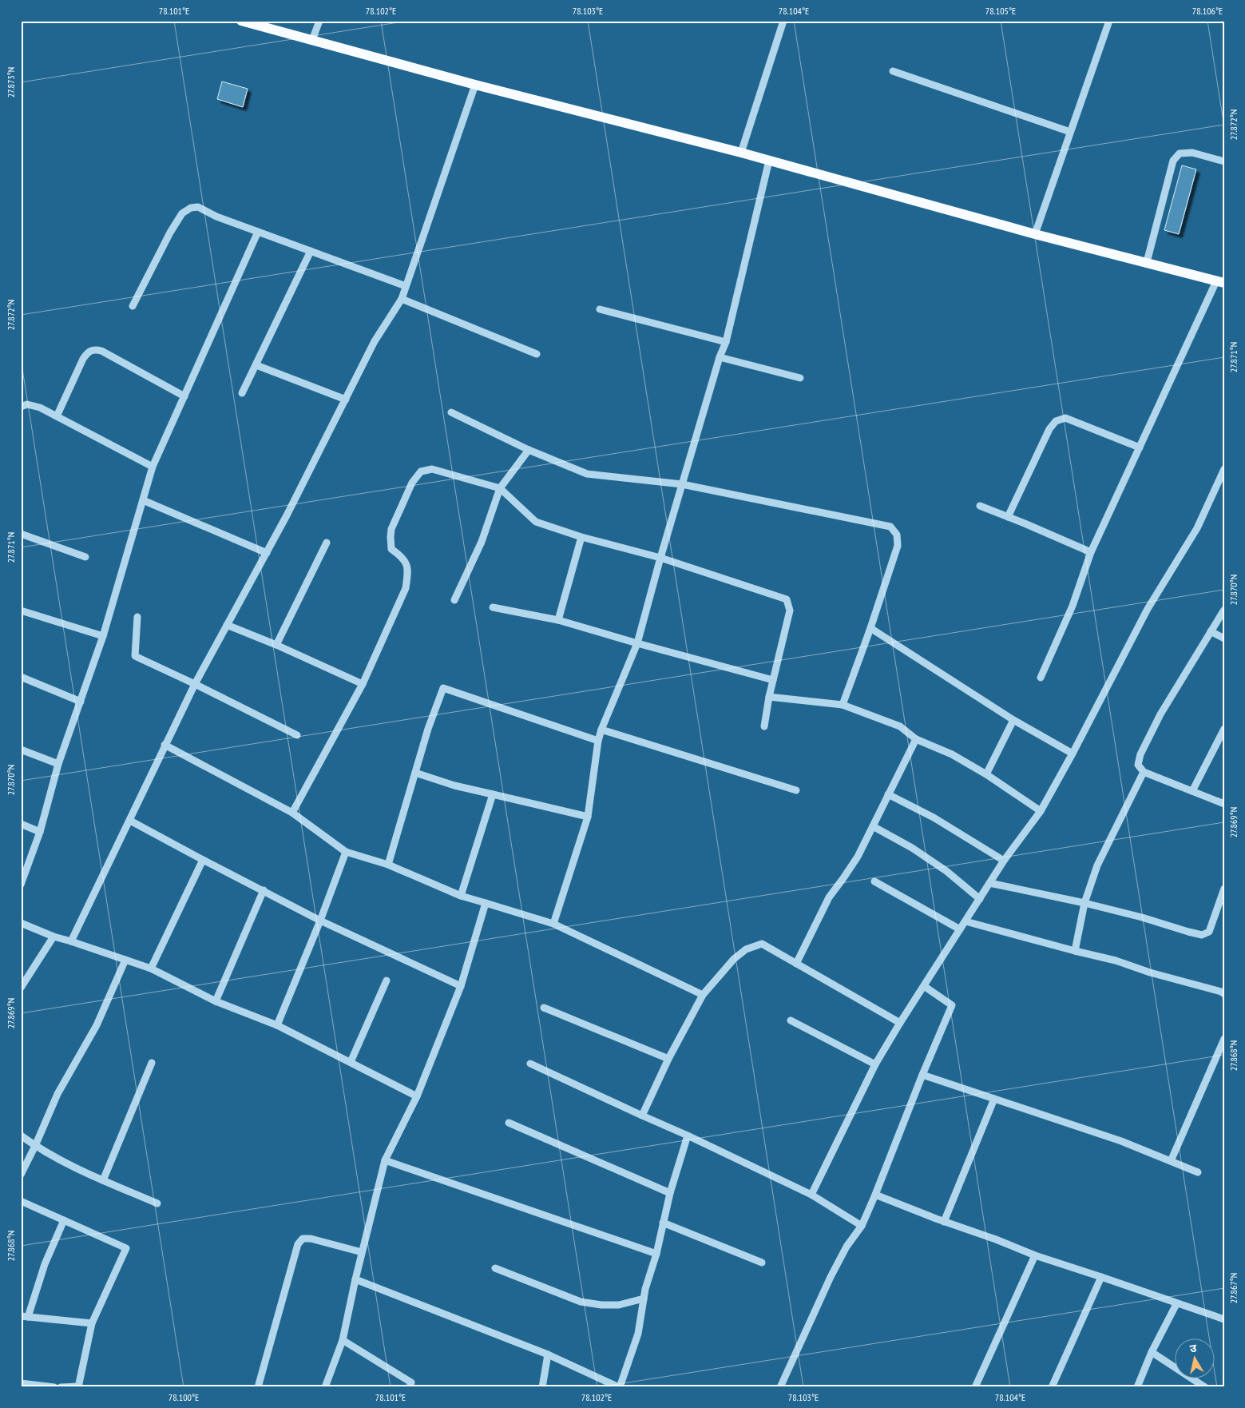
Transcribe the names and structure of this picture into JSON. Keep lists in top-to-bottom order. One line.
{"north":"top","coordinates":["78.101°E","78.102°E","78.103°E","78.104°E","78.105°E","78.106°E","27.873°N","27.872°N","27.871°N","27.870°N","27.869°N","27.868°N","27.867°N","78.100°E"]}
